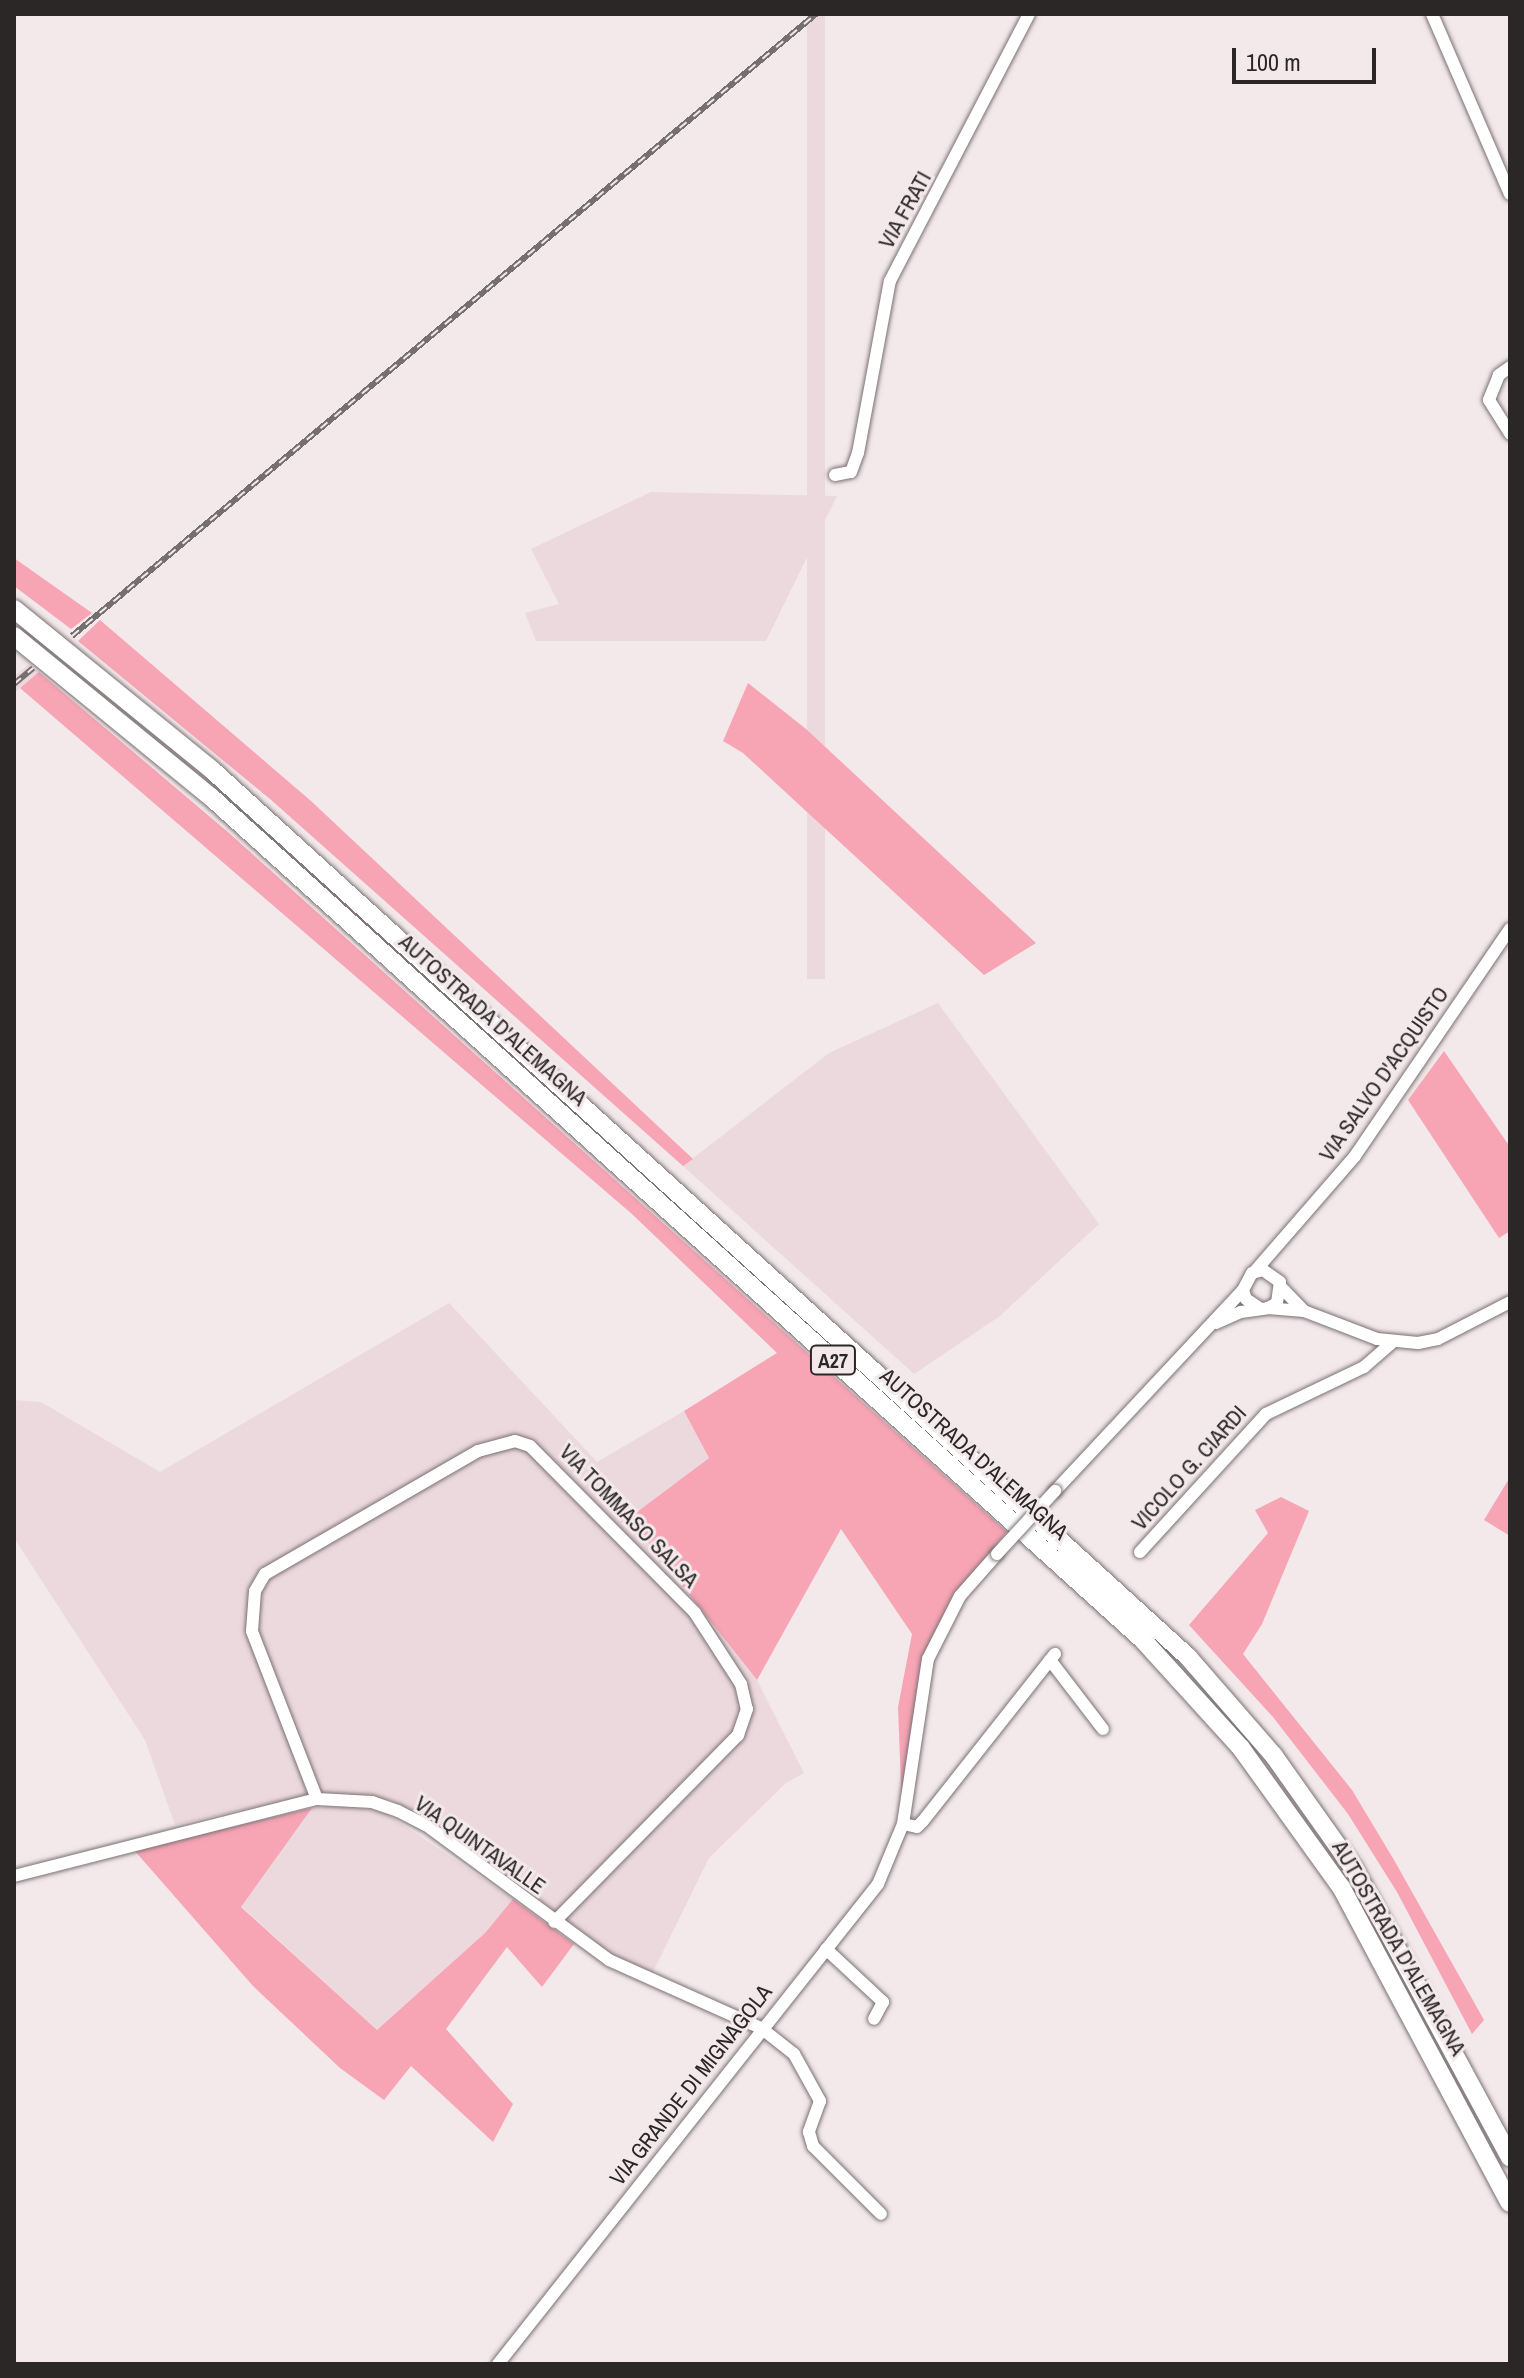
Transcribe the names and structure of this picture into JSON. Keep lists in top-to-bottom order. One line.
{"streets":{"highway":["AUTOSTRADA D'ALEMAGNA","A27"],"street":["VIA FRATI","VIA SALVO D'ACQUISTO","VICOLO G. CIARDI","VIA TOMMASO SALSA","VIA QUINTAVALLE","VIA GRANDE DI MIGNAGOLA"]},"crossings":[["VIA SALVO D'ACQUISTO","VIA GRANDE DI MIGNAGOLA"],["VIA TOMMASO SALSA","VIA QUINTAVALLE"],["VIA QUINTAVALLE","VIA GRANDE DI MIGNAGOLA"]],"scale_bar":"100 m"}
